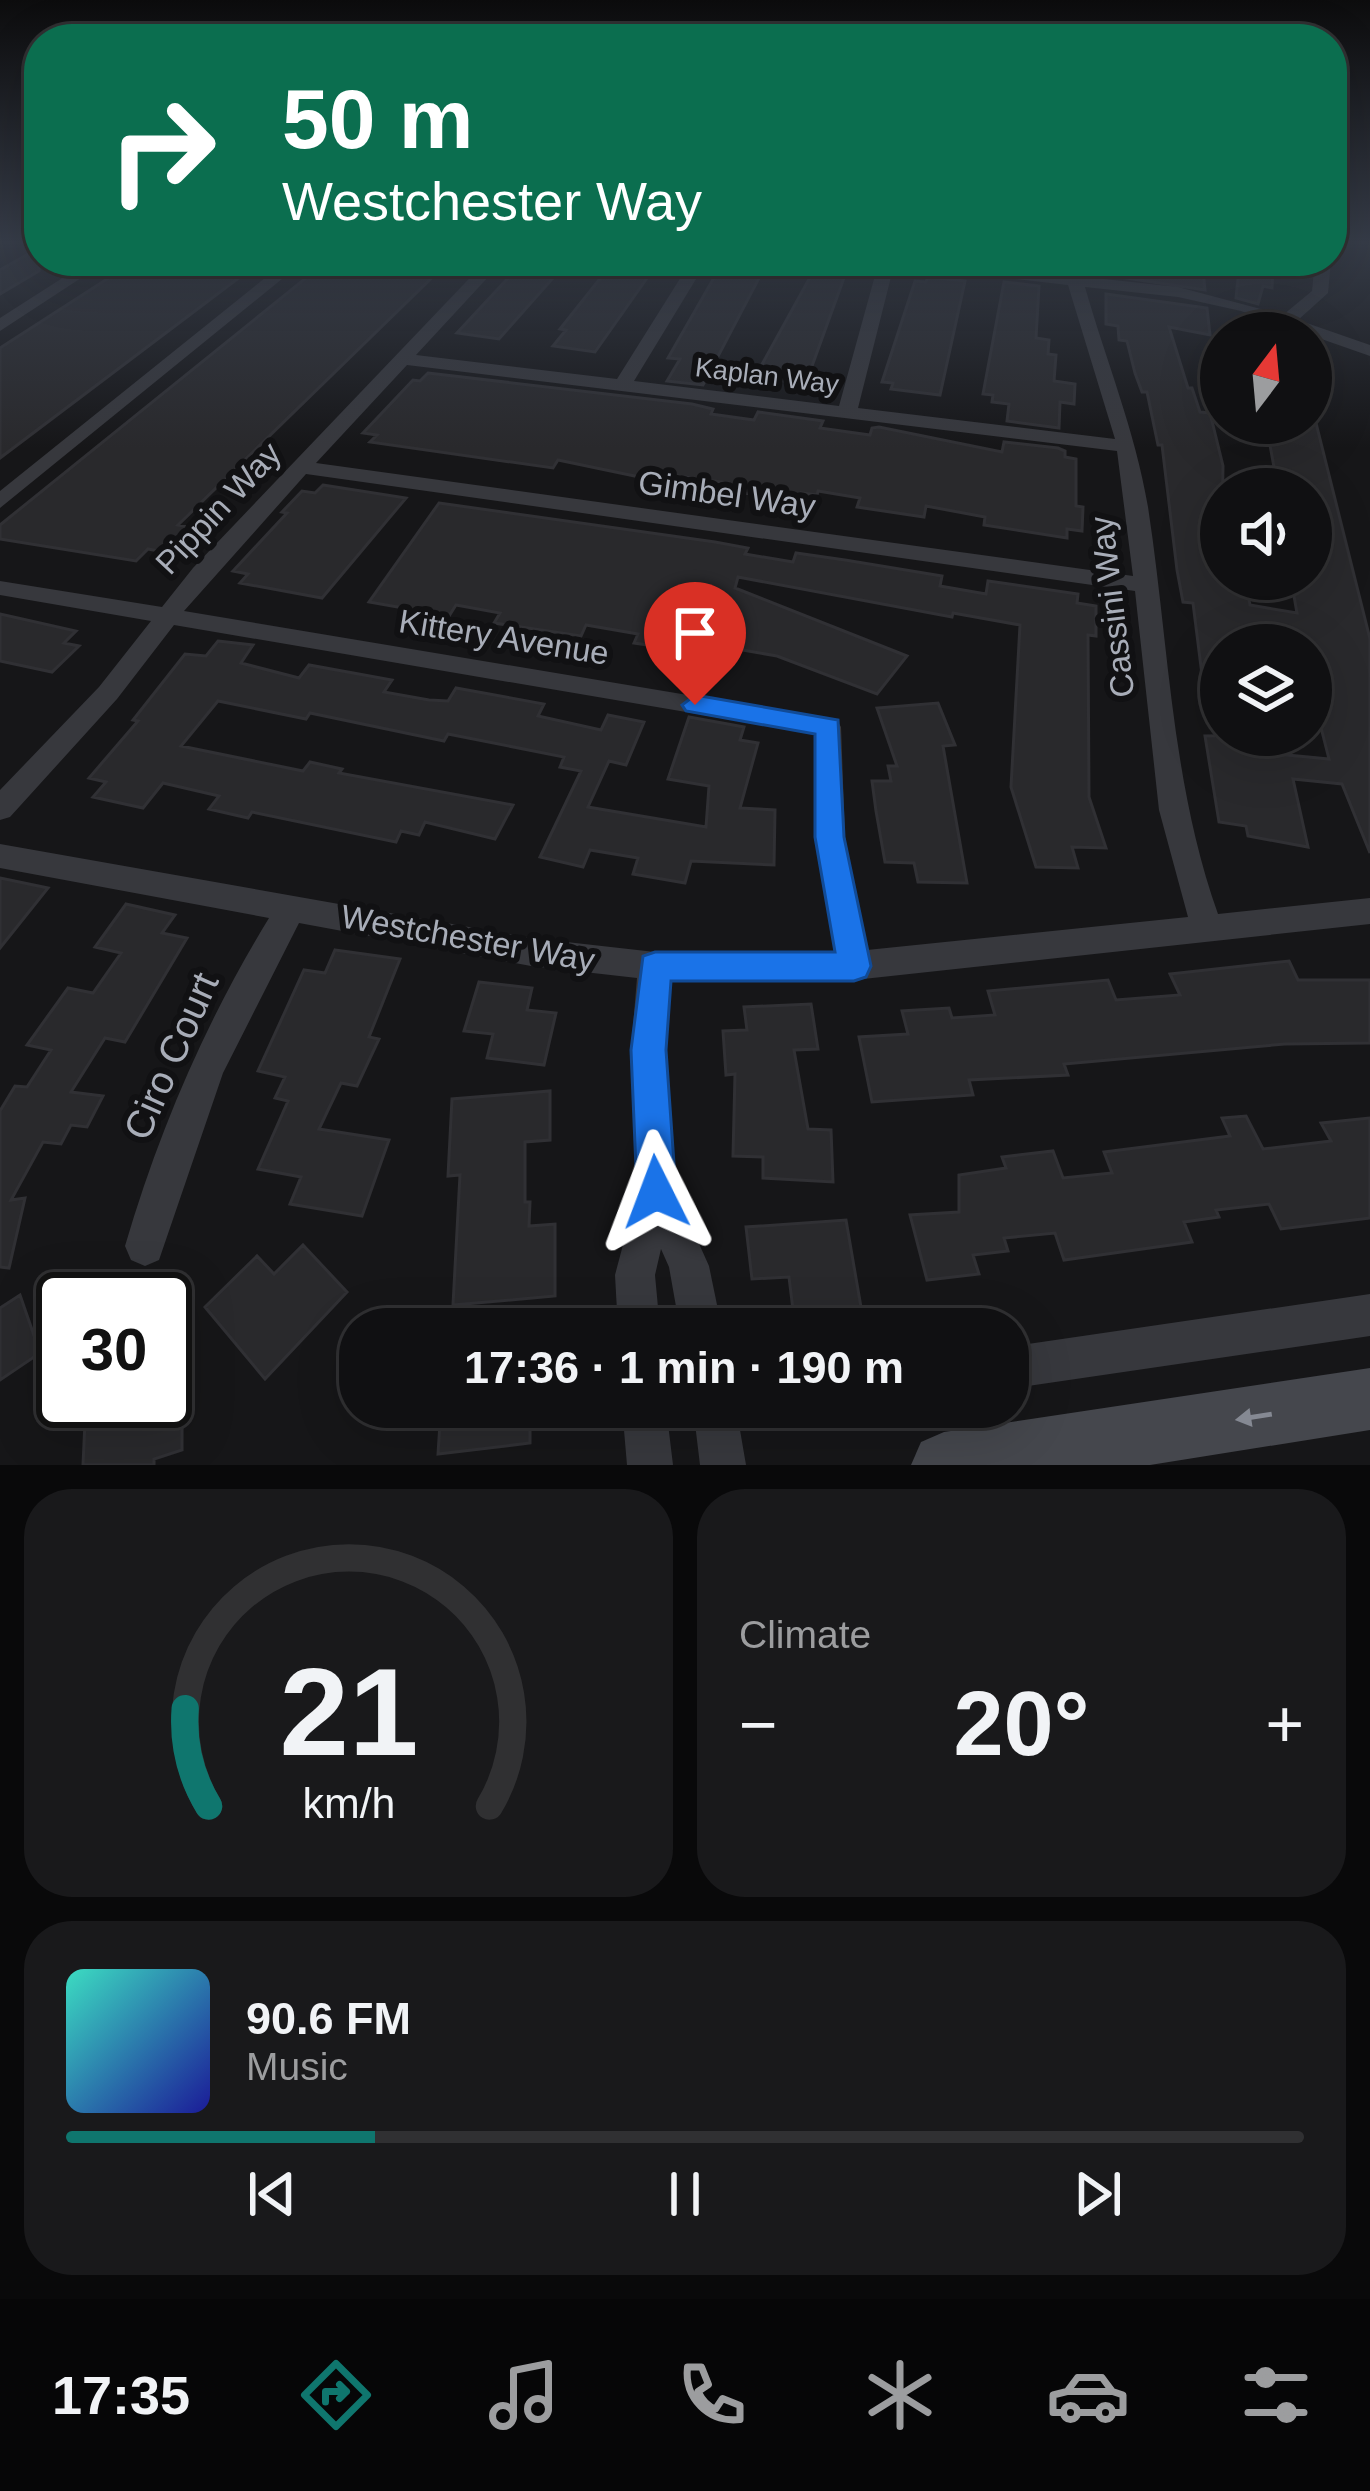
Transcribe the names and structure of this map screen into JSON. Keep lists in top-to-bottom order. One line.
{"streets":{"street":["Kaplan Way","Gimbel Way","Pippin Way","Cassini Way","Kittery Avenue","Westchester Way","Ciro Court"]},"crossings":[["Kaplan Way","Pippin Way"],["Kaplan Way","Cassini Way"],["Gimbel Way","Pippin Way"],["Gimbel Way","Cassini Way"],["Pippin Way","Kittery Avenue"],["Cassini Way","Westchester Way"],["Kittery Avenue","Westchester Way"],["Westchester Way","Ciro Court"]],"north":"top","page":{"turn":["50 m","Westchester Way"],"limit":"30","trip":"17:36 · 1 min · 190 m","tile":"Climate","heat":["−","20°","+"],"song":["90.6 FM","Music"],"tabs":"17:35","gauge":["21","km/h"]}}
